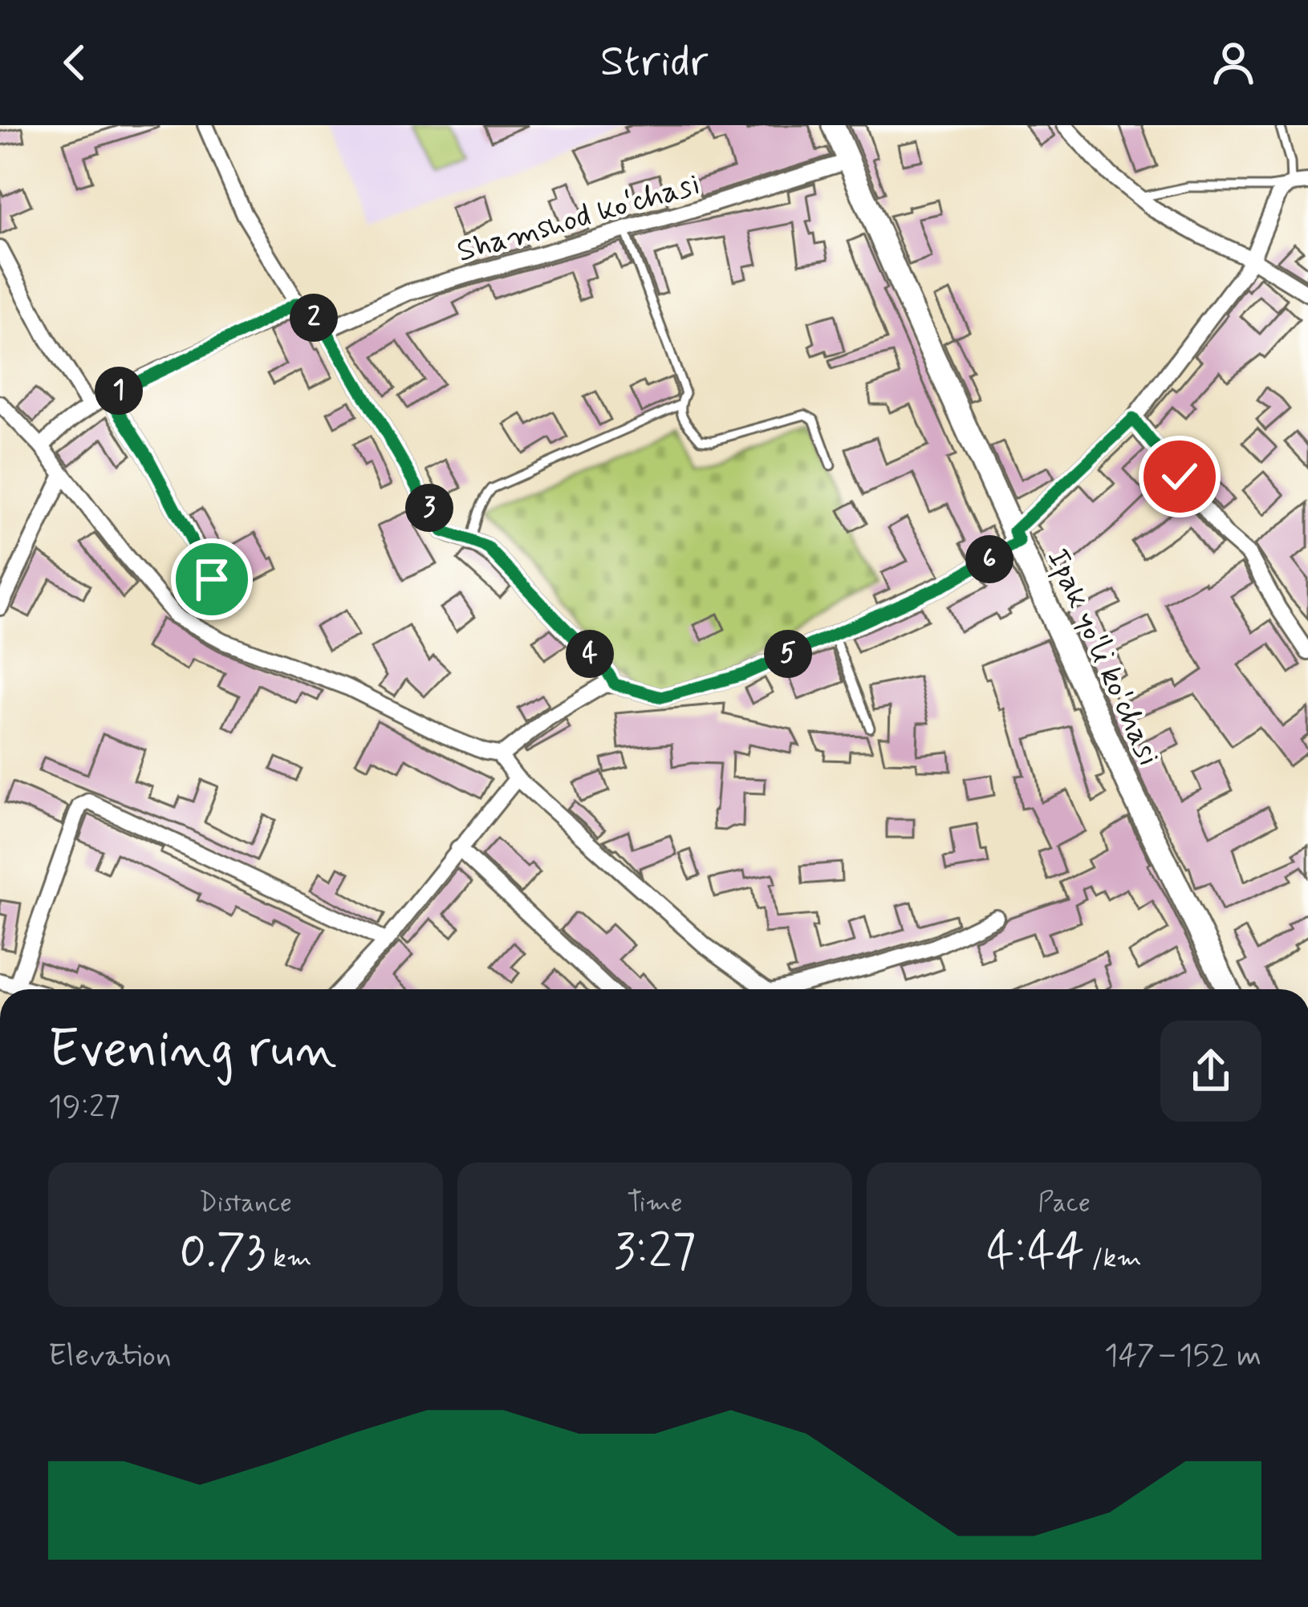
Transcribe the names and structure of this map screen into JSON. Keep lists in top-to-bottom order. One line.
{"streets":{"main road":["Ipak yo'li ko'chasi"],"street":["Shamshod koʻchasi"]},"crossings":[["Shamshod koʻchasi","Ipak yo'li ko'chasi"]],"page":{"header":"Stridr","pins":["2","1","3","6","4","5"],"heading":["Evening run","19:27"],"stats":[["Distance","0.73 km"],["Time","3:27"],["Pace","4:44 /km"]],"chart":["Elevation","147–152 m"]}}
